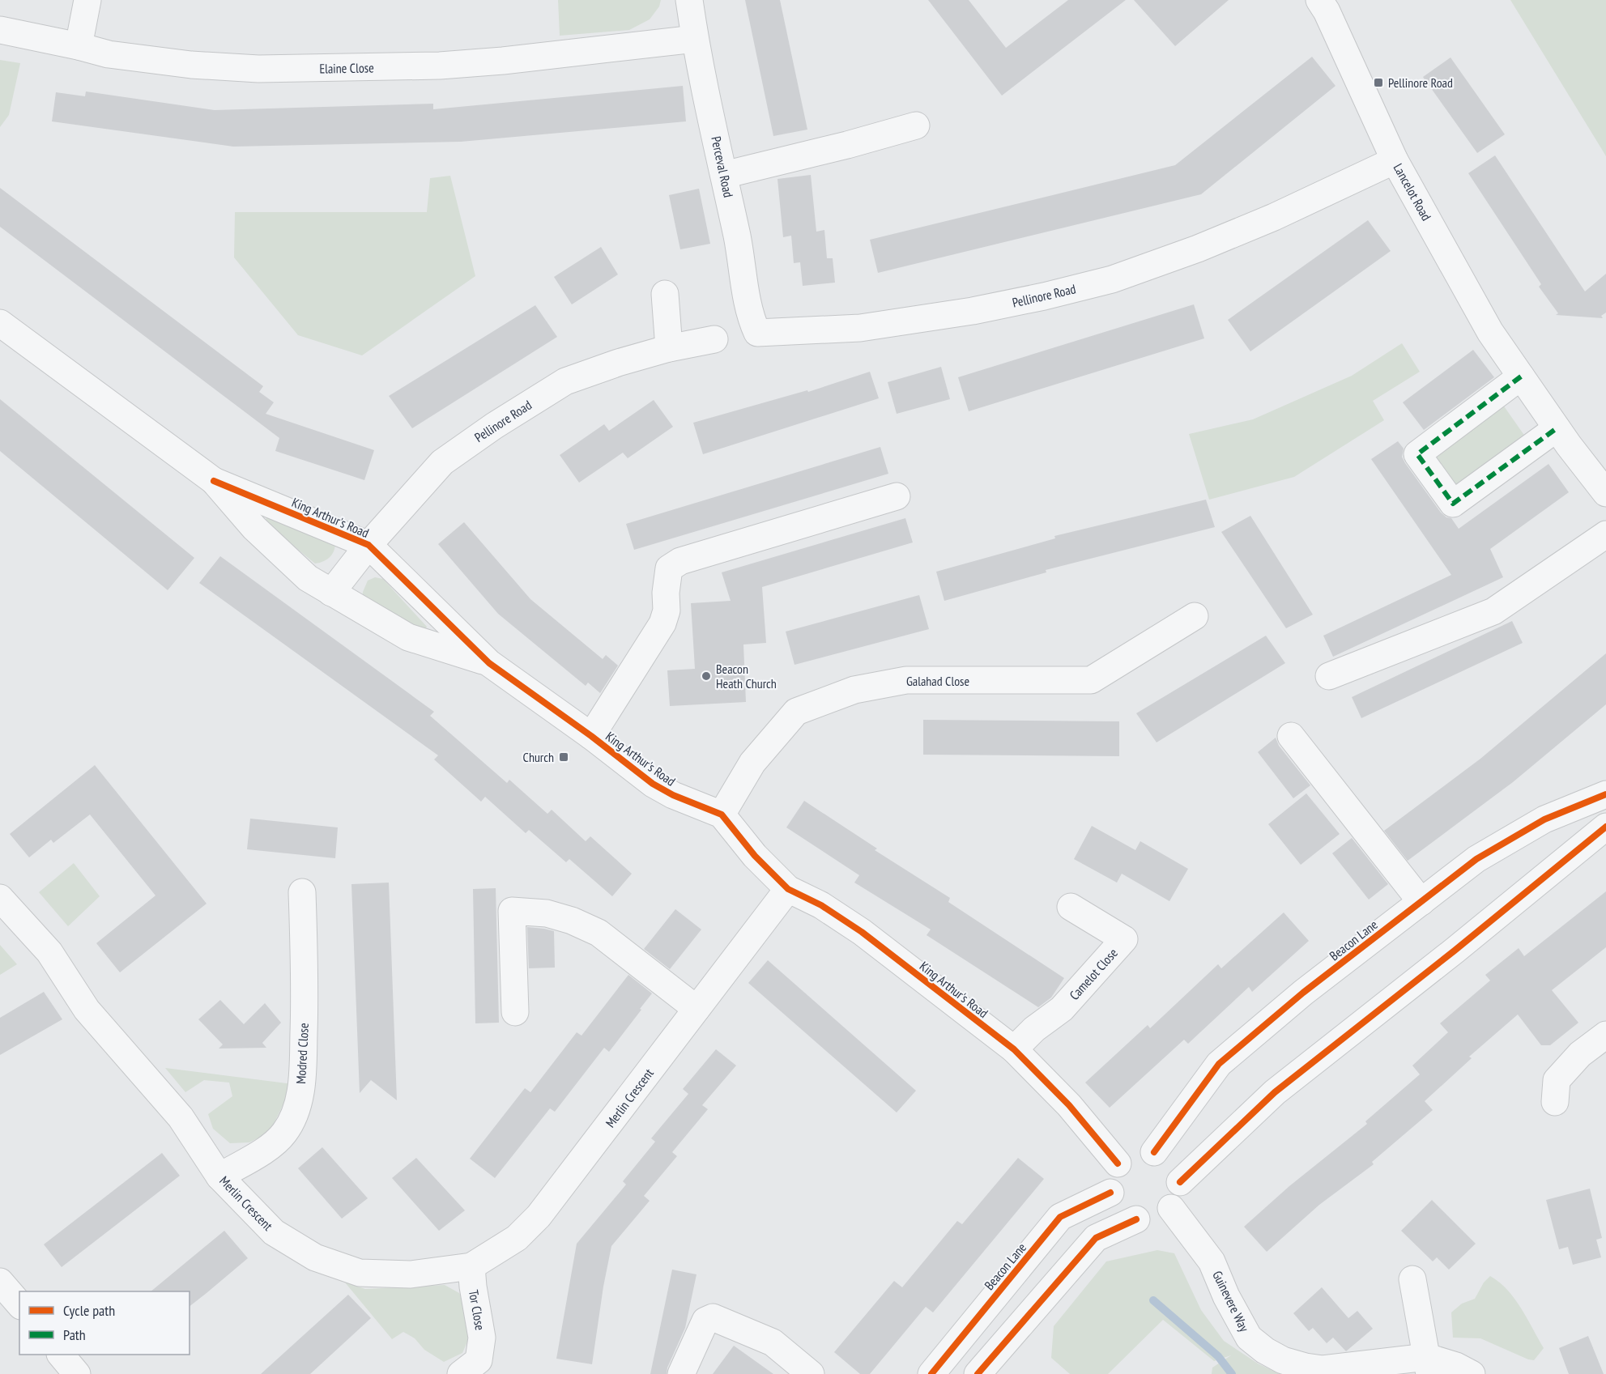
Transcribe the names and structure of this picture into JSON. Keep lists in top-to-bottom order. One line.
{"streets":{"street":["Elaine Close","Perceval Road","Lancelot Road","Pellinore Road","King Arthur's Road","Galahad Close","Beacon Lane","Camelot Close","Modred Close","Merlin Crescent","Guinevere Way","Tor Close"]},"crossings":[["Elaine Close","Perceval Road"],["Perceval Road","Pellinore Road"],["Lancelot Road","Pellinore Road"],["Pellinore Road","King Arthur's Road"],["King Arthur's Road","Galahad Close"],["King Arthur's Road","Beacon Lane"],["King Arthur's Road","Camelot Close"],["King Arthur's Road","Merlin Crescent"],["King Arthur's Road","Guinevere Way"],["Beacon Lane","Guinevere Way"],["Modred Close","Merlin Crescent"],["Merlin Crescent","Tor Close"]],"places":{"transit":["Pellinore Road","Church"],"other":["Beacon Heath Church"]},"legend":["Cycle path","Path"]}
